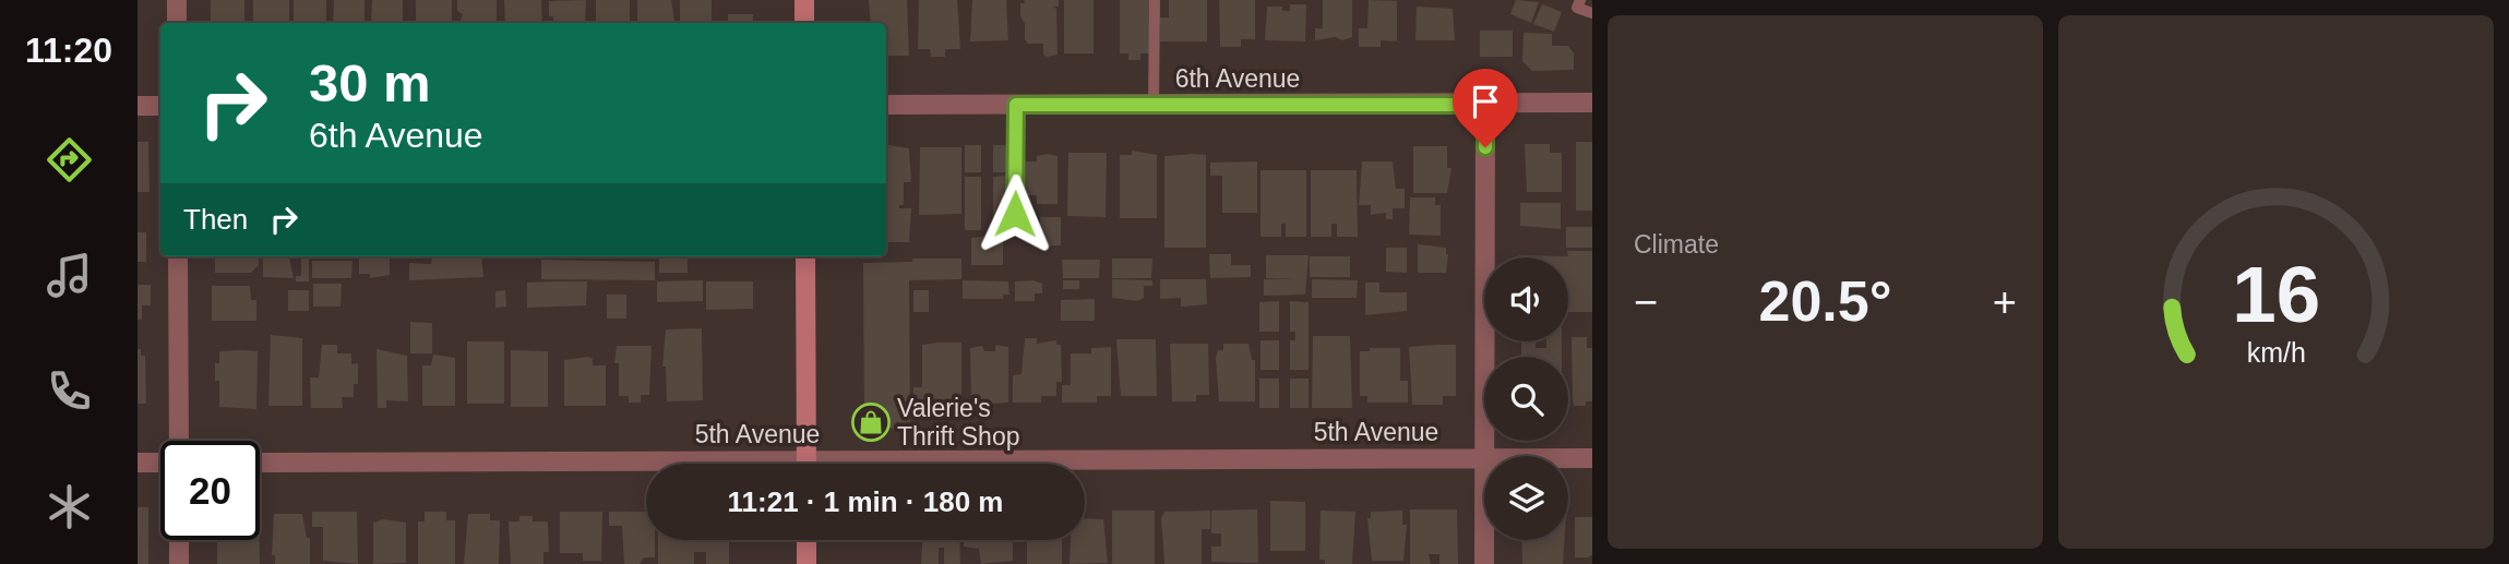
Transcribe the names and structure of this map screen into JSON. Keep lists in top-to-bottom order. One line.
{"streets":{"street":["6th Avenue","5th Avenue"]},"places":{"shop":["Valerie's Thrift Shop"]},"page":{"tabs":"11:20","tile":"Climate","turn":["30 m","6th Avenue"],"then":"Then","heat":["−","20.5°","+"],"limit":"20","trip":"11:21 · 1 min · 180 m","gauge":["16","km/h"]}}
